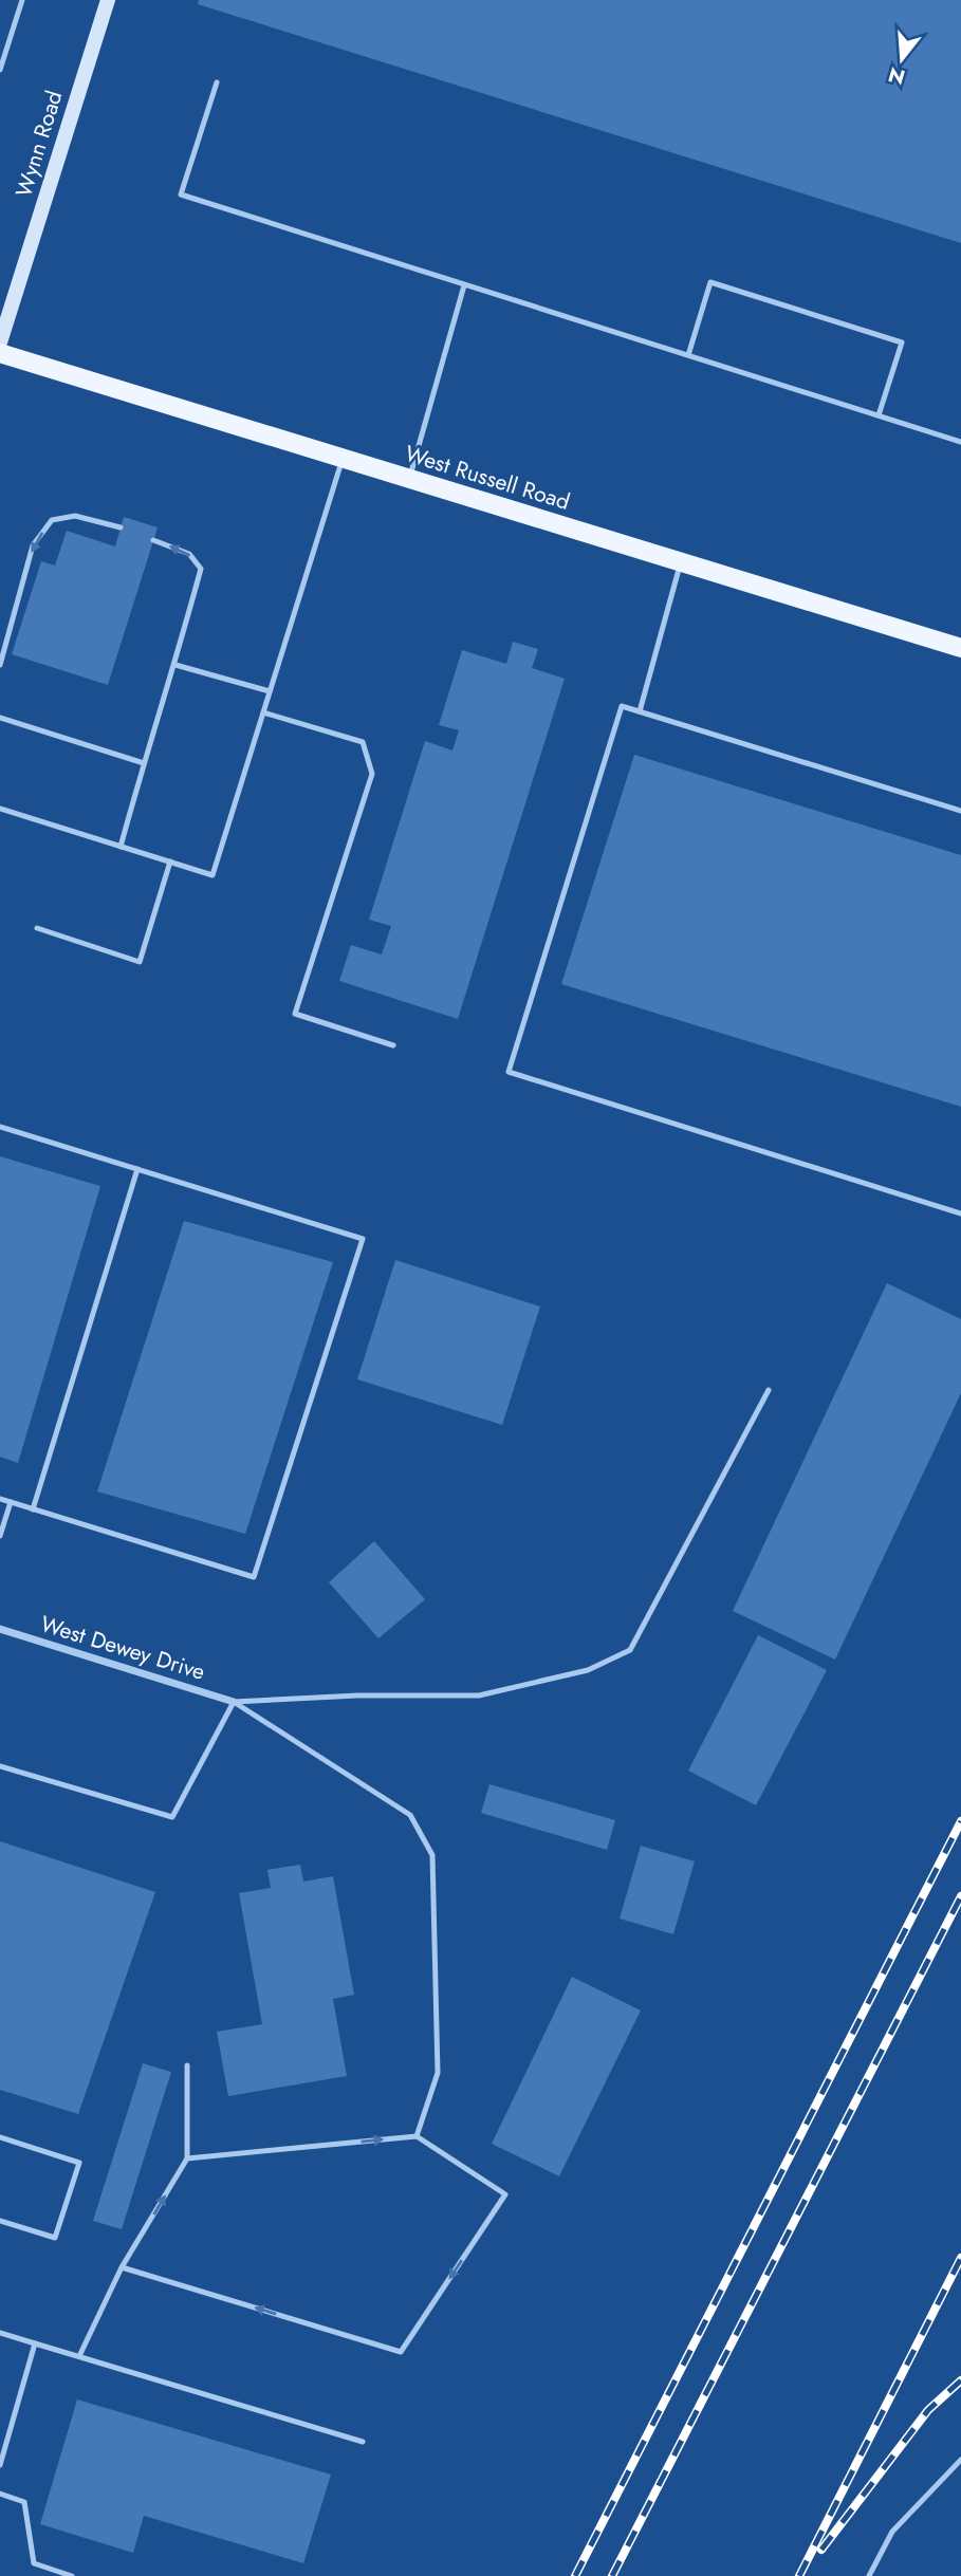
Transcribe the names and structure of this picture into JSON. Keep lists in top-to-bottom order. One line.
{"streets":{"main road":["West Russell Road"],"street":["Wynn Road","West Dewey Drive"]},"north":"bottom"}
